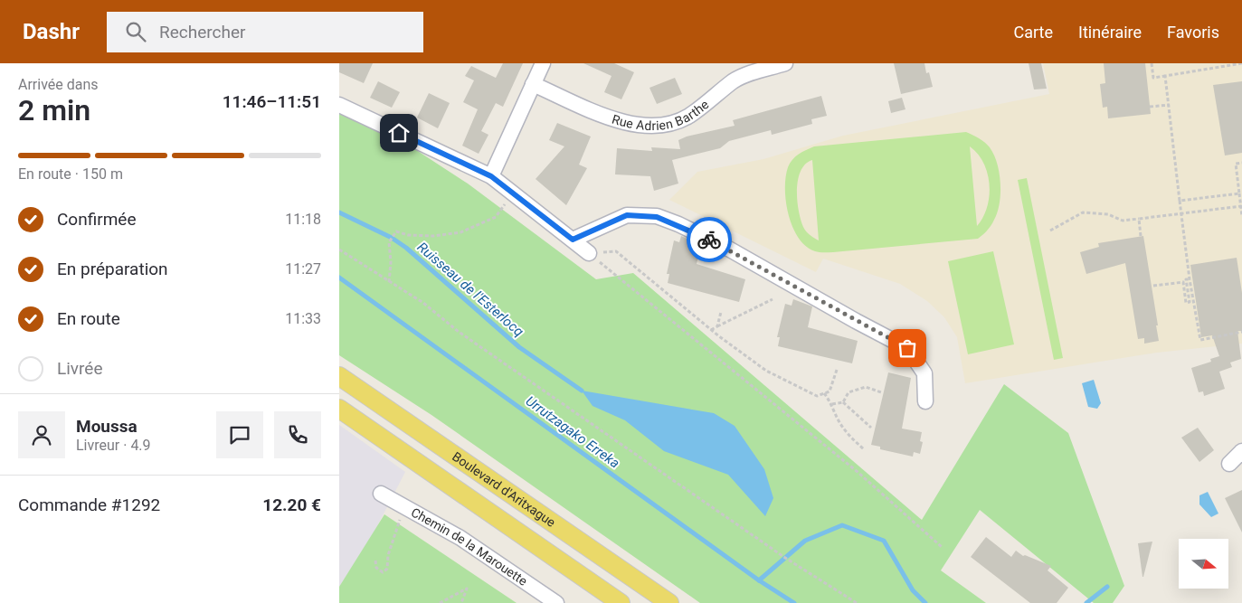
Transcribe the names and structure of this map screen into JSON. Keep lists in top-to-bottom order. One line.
{"streets":{"main road":["Boulevard d'Aritxague"],"street":["Rue Adrien Barthe","Chemin de la Marouette"]},"water":["Ruisseau de l'Esterlocq","Urrutzagako Erreka"],"north":"right","page":{"header":"Dashr","search":"Rechercher","nav":["Carte","Itinéraire","Favoris"],"heading":["2 min","Arrivée dans","11:46–11:51"],"panel":["Moussa","Livreur · 4.9","Commande #1292","12.20 €"],"bar":"En route · 150 m","list":[["Confirmée","11:18"],["En préparation","11:27"],["En route","11:33"],"Livrée"]}}
